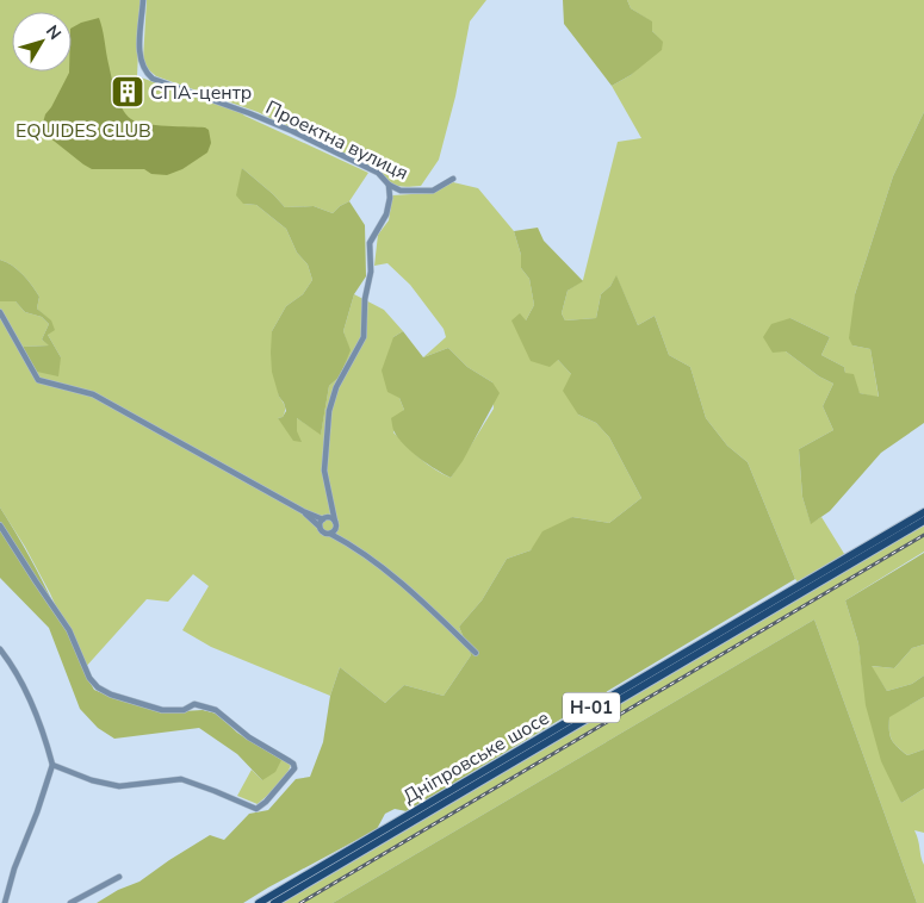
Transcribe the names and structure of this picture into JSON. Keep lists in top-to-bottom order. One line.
{"streets":{"main road":["Н-01","Дніпровське шосе"],"street":["Проектна вулиця"]},"parks":["EQUIDES CLUB"],"places":{"building":["СПА-центр"]},"north":"top right"}
